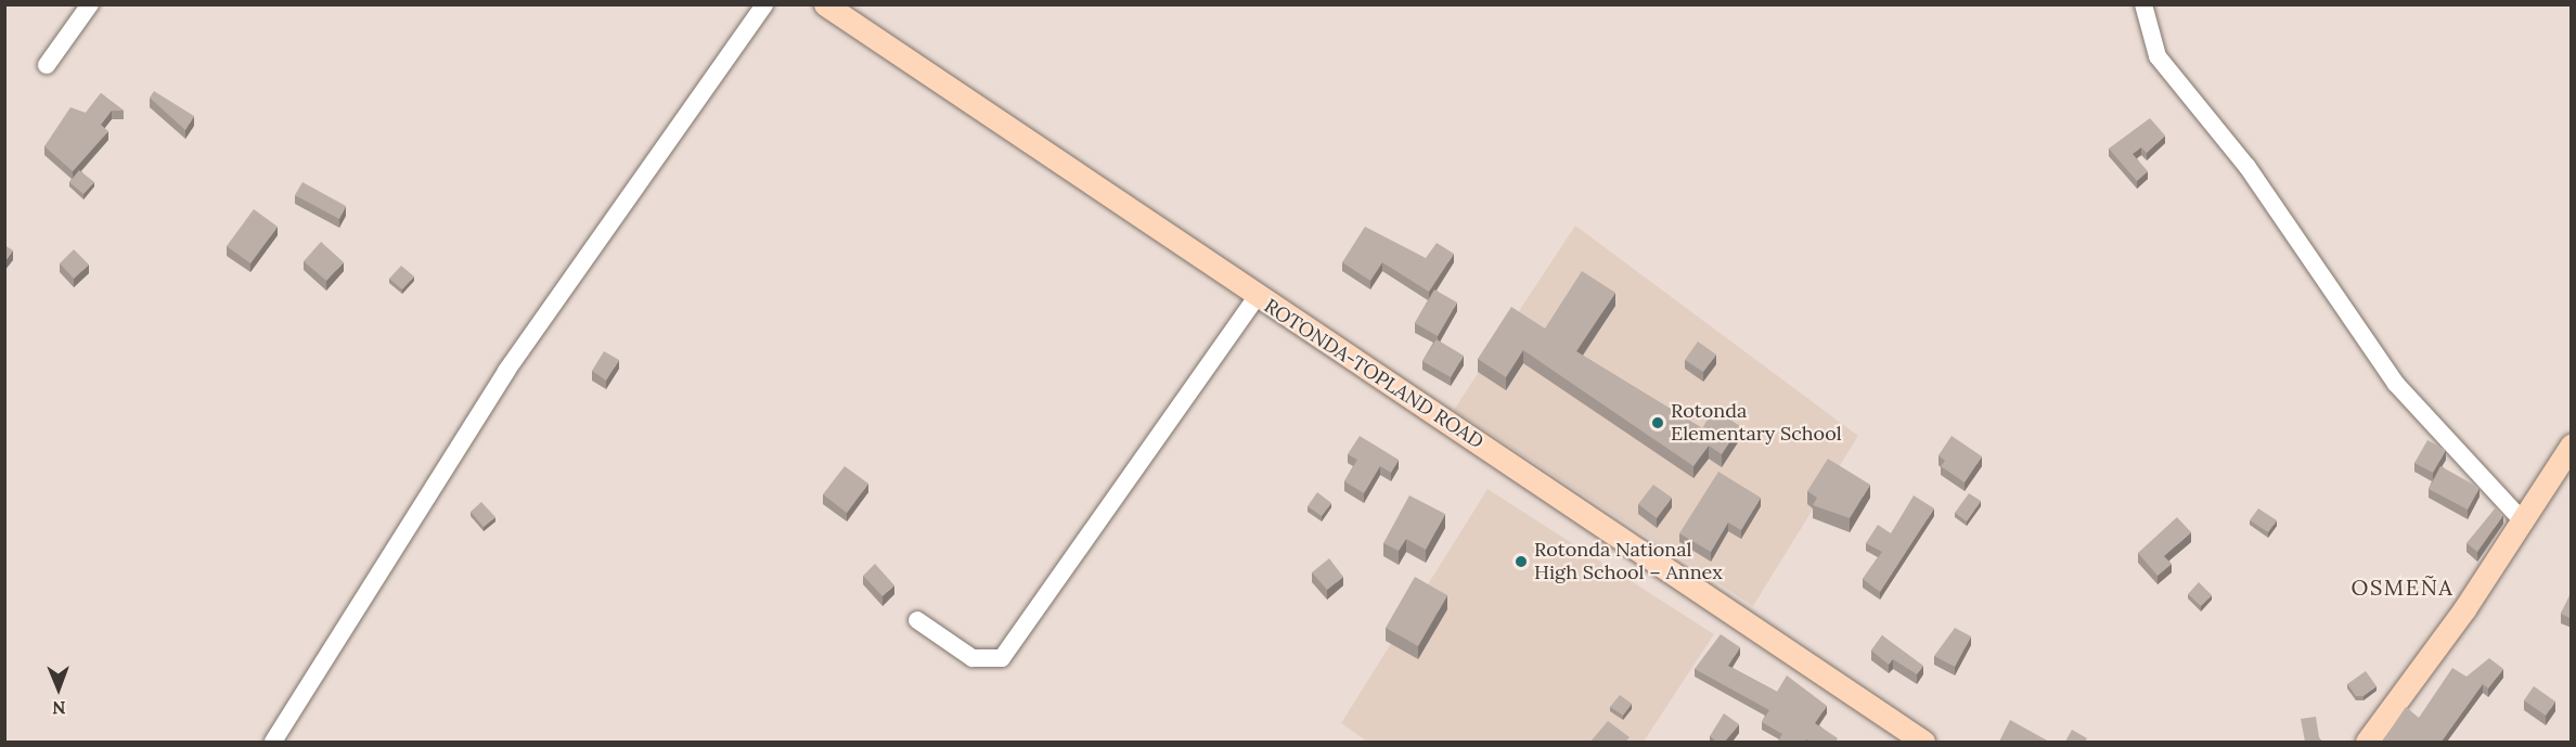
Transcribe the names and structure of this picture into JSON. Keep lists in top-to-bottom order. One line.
{"streets":{"main road":["ROTONDA-TOPLAND ROAD"]},"districts":["OSMEÑA"],"places":["Rotonda Elementary School","Rotonda National High School – Annex"],"north":"bottom"}
